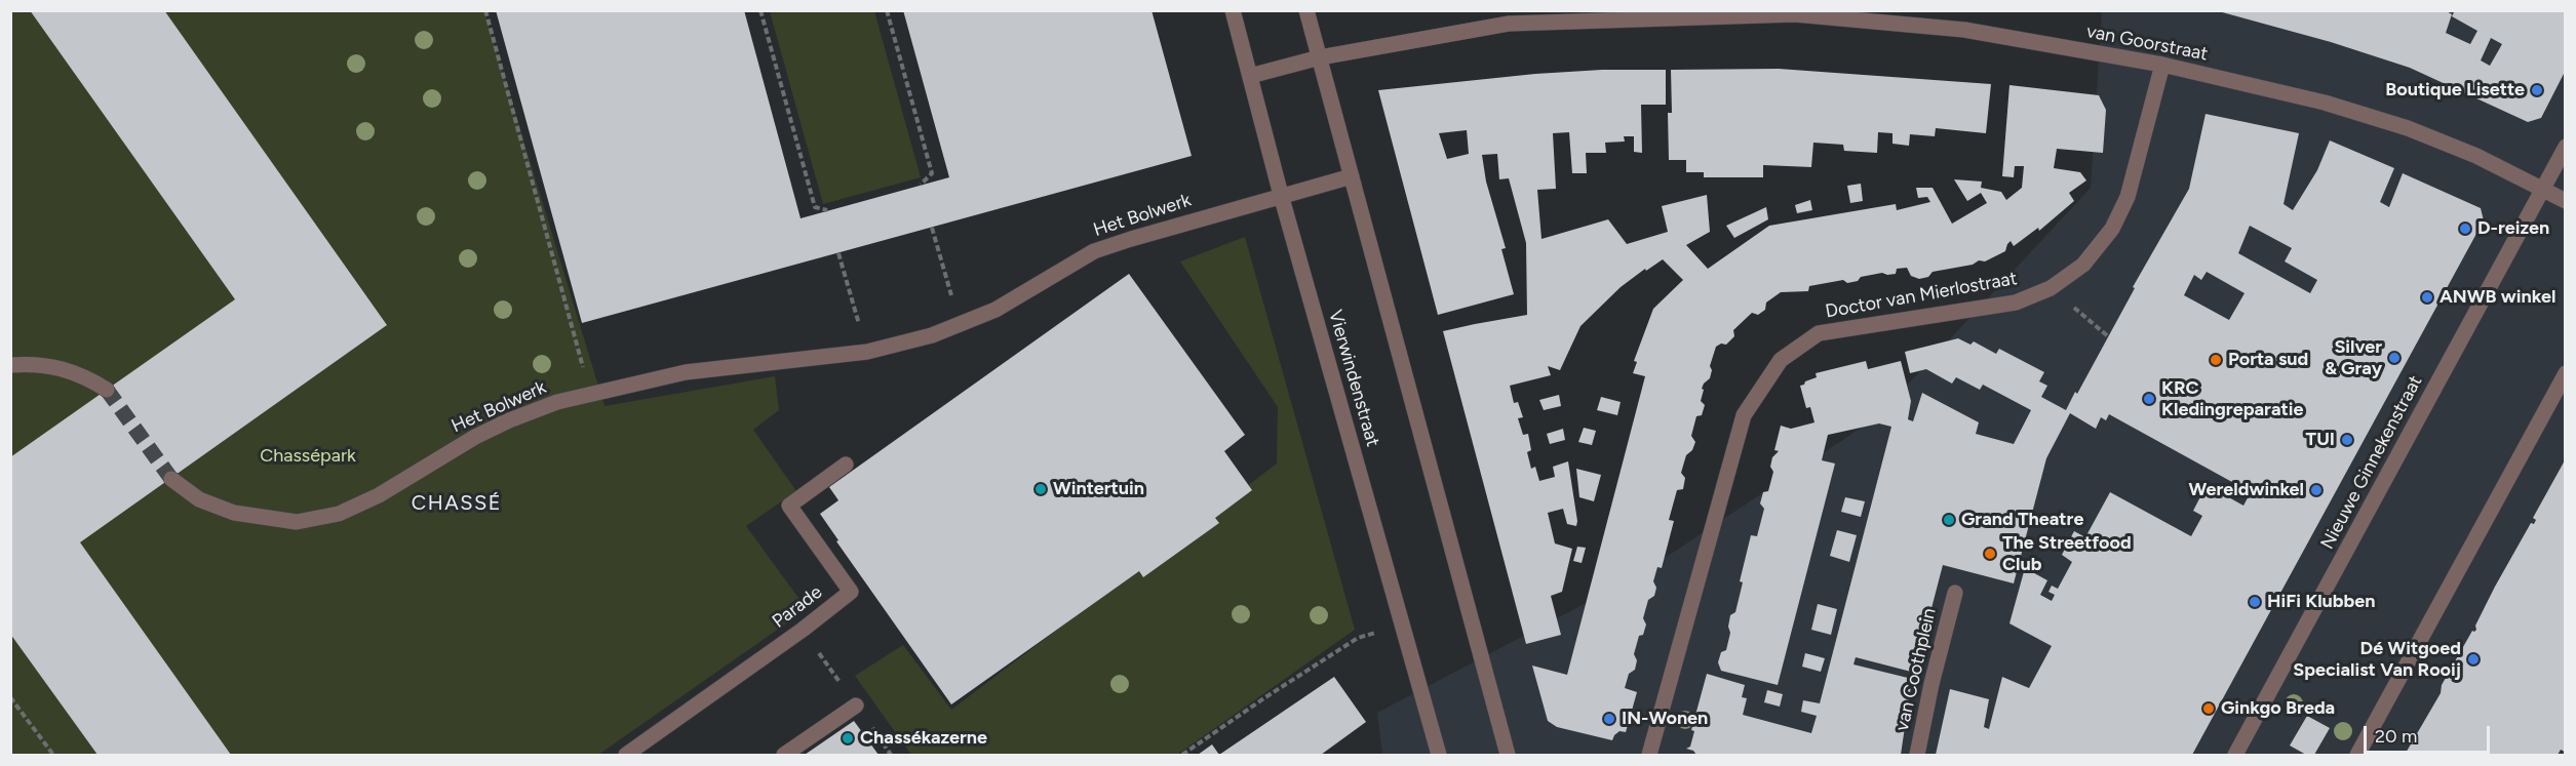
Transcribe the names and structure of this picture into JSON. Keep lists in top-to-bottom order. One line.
{"streets":{"street":["van Goorstraat","Het Bolwerk","Doctor van Mierlostraat","Vierwindenstraat","Nieuwe Ginnekenstraat","Parade","van Coothplein"]},"crossings":[["van Goorstraat","Doctor van Mierlostraat"],["van Goorstraat","Vierwindenstraat"],["van Goorstraat","Nieuwe Ginnekenstraat"],["Het Bolwerk","Vierwindenstraat"]],"districts":["CHASSÉ"],"parks":["Chassépark"],"places":["Boutique Lisette","D-reizen","ANWB winkel","Silver & Gray","Porta sud","KRC Kledingreparatie","TUI","Wintertuin","Wereldwinkel","Grand Theatre","The Streetfood Club","HiFi Klubben","Dé Witgoed Specialist Van Rooij","Ginkgo Breda","IN-Wonen","Chassékazerne"],"scale_bar":"20 m"}
